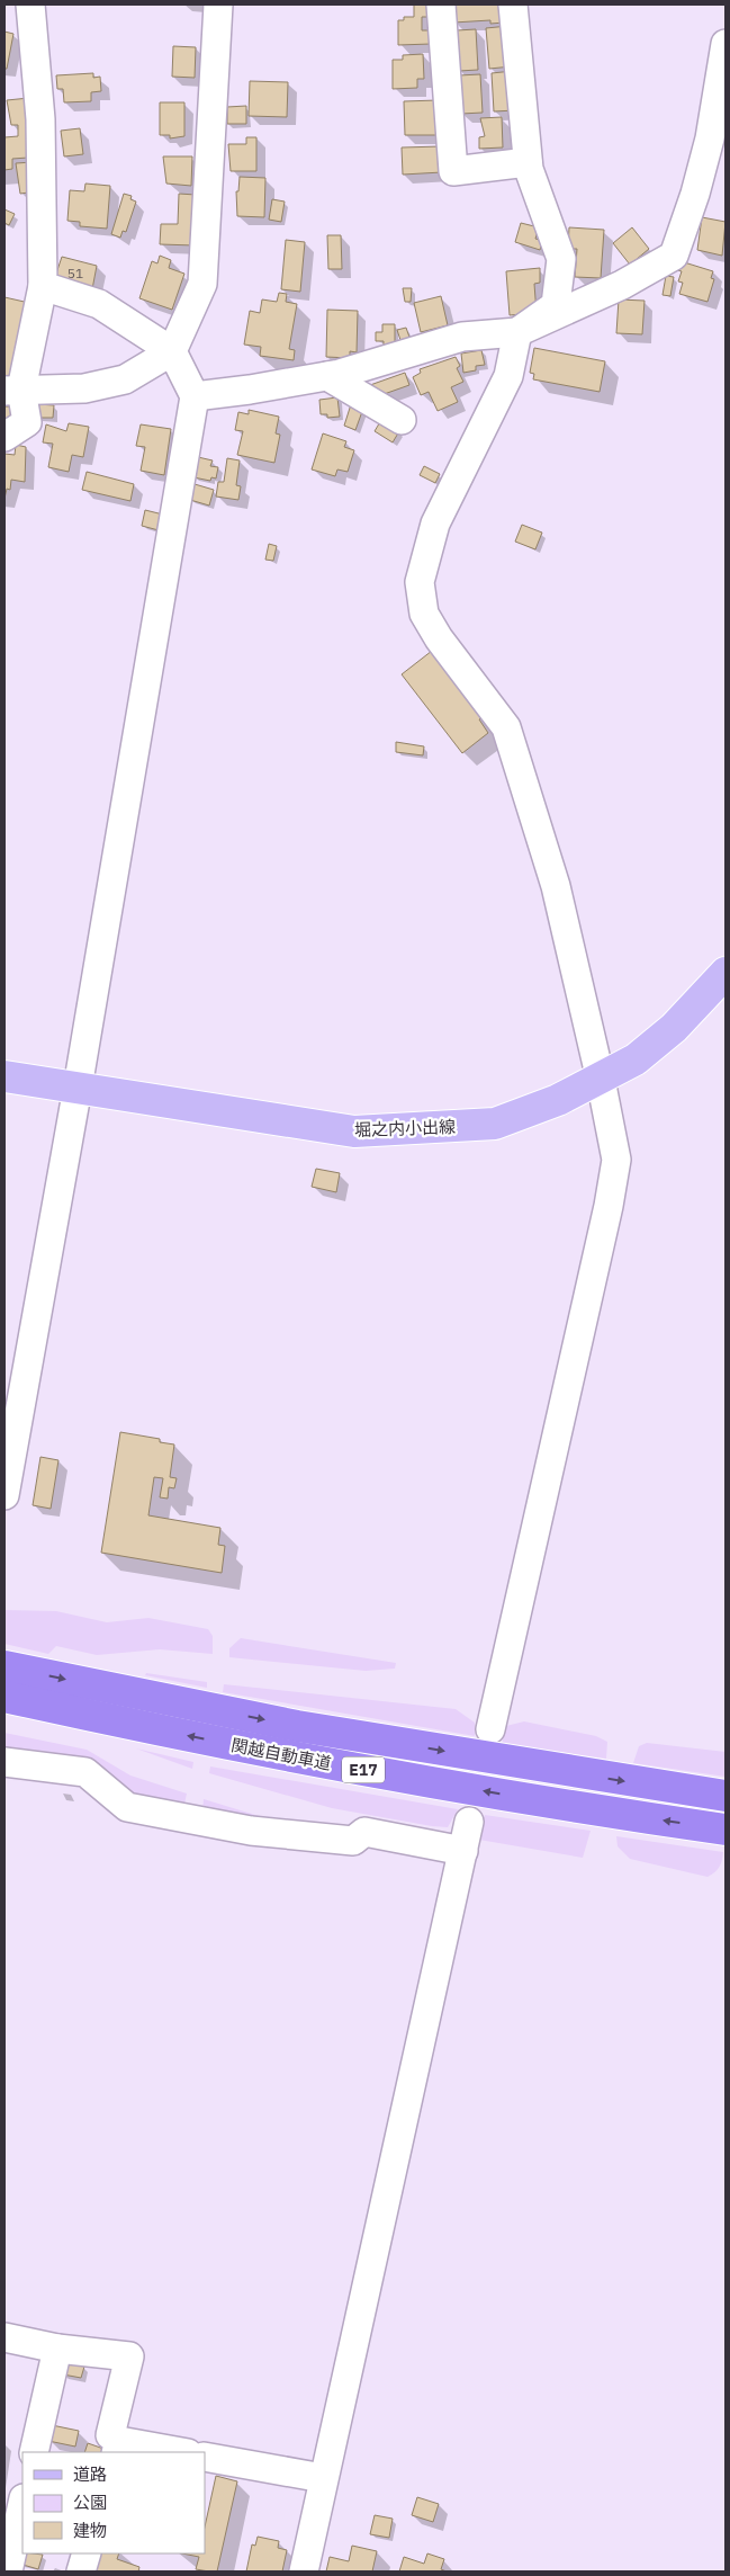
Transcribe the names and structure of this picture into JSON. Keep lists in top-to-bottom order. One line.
{"streets":{"highway":["関越自動車道","E17"],"main road":["堀之内小出線"]},"house_numbers":["51"],"legend":["道路","公園","建物"]}
